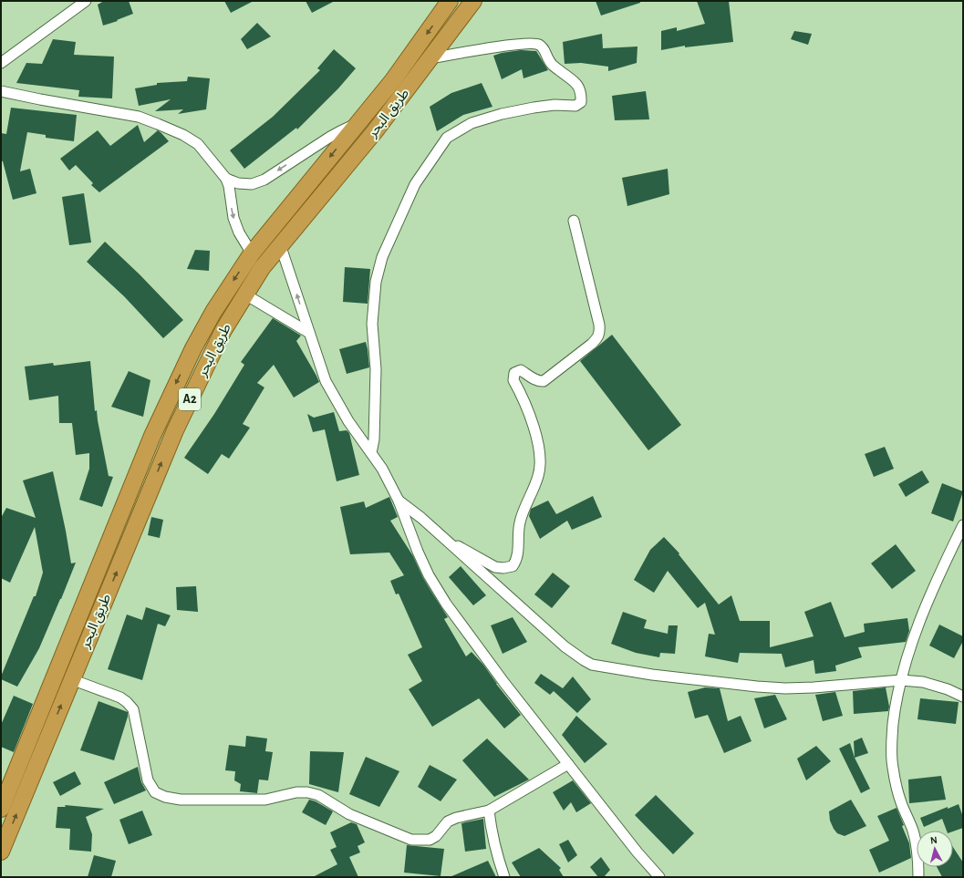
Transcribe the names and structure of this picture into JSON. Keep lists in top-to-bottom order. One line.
{"streets":{"highway":["طريق البحر","A2"]},"north":"top"}
